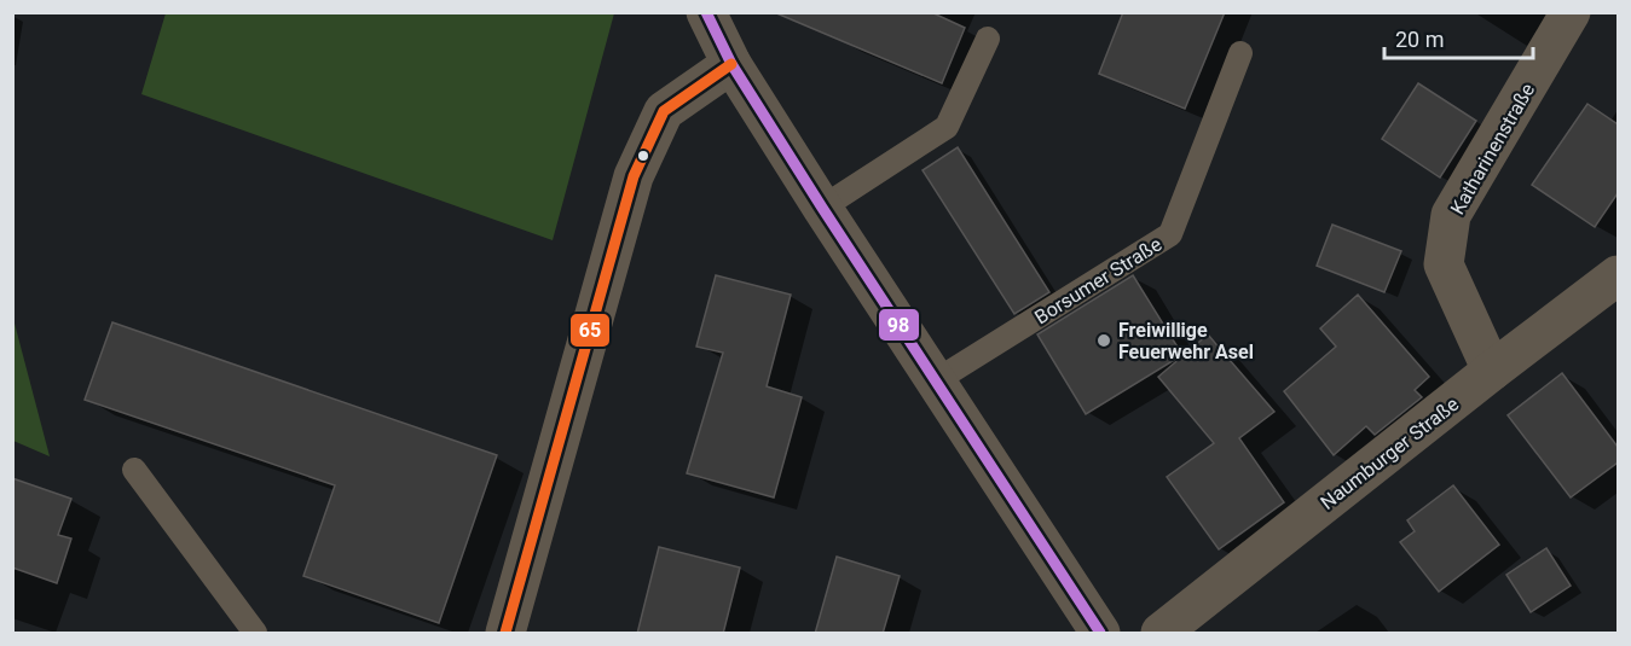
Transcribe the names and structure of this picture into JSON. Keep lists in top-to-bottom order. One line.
{"streets":{"street":["Katharinenstraße","Naumburger Straße"],"lane":["Borsumer Straße"]},"crossings":[["Katharinenstraße","Naumburger Straße"]],"places":["Freiwillige Feuerwehr Asel"],"lines":["transit line 98","transit line 65"],"scale_bar":"20 m"}
